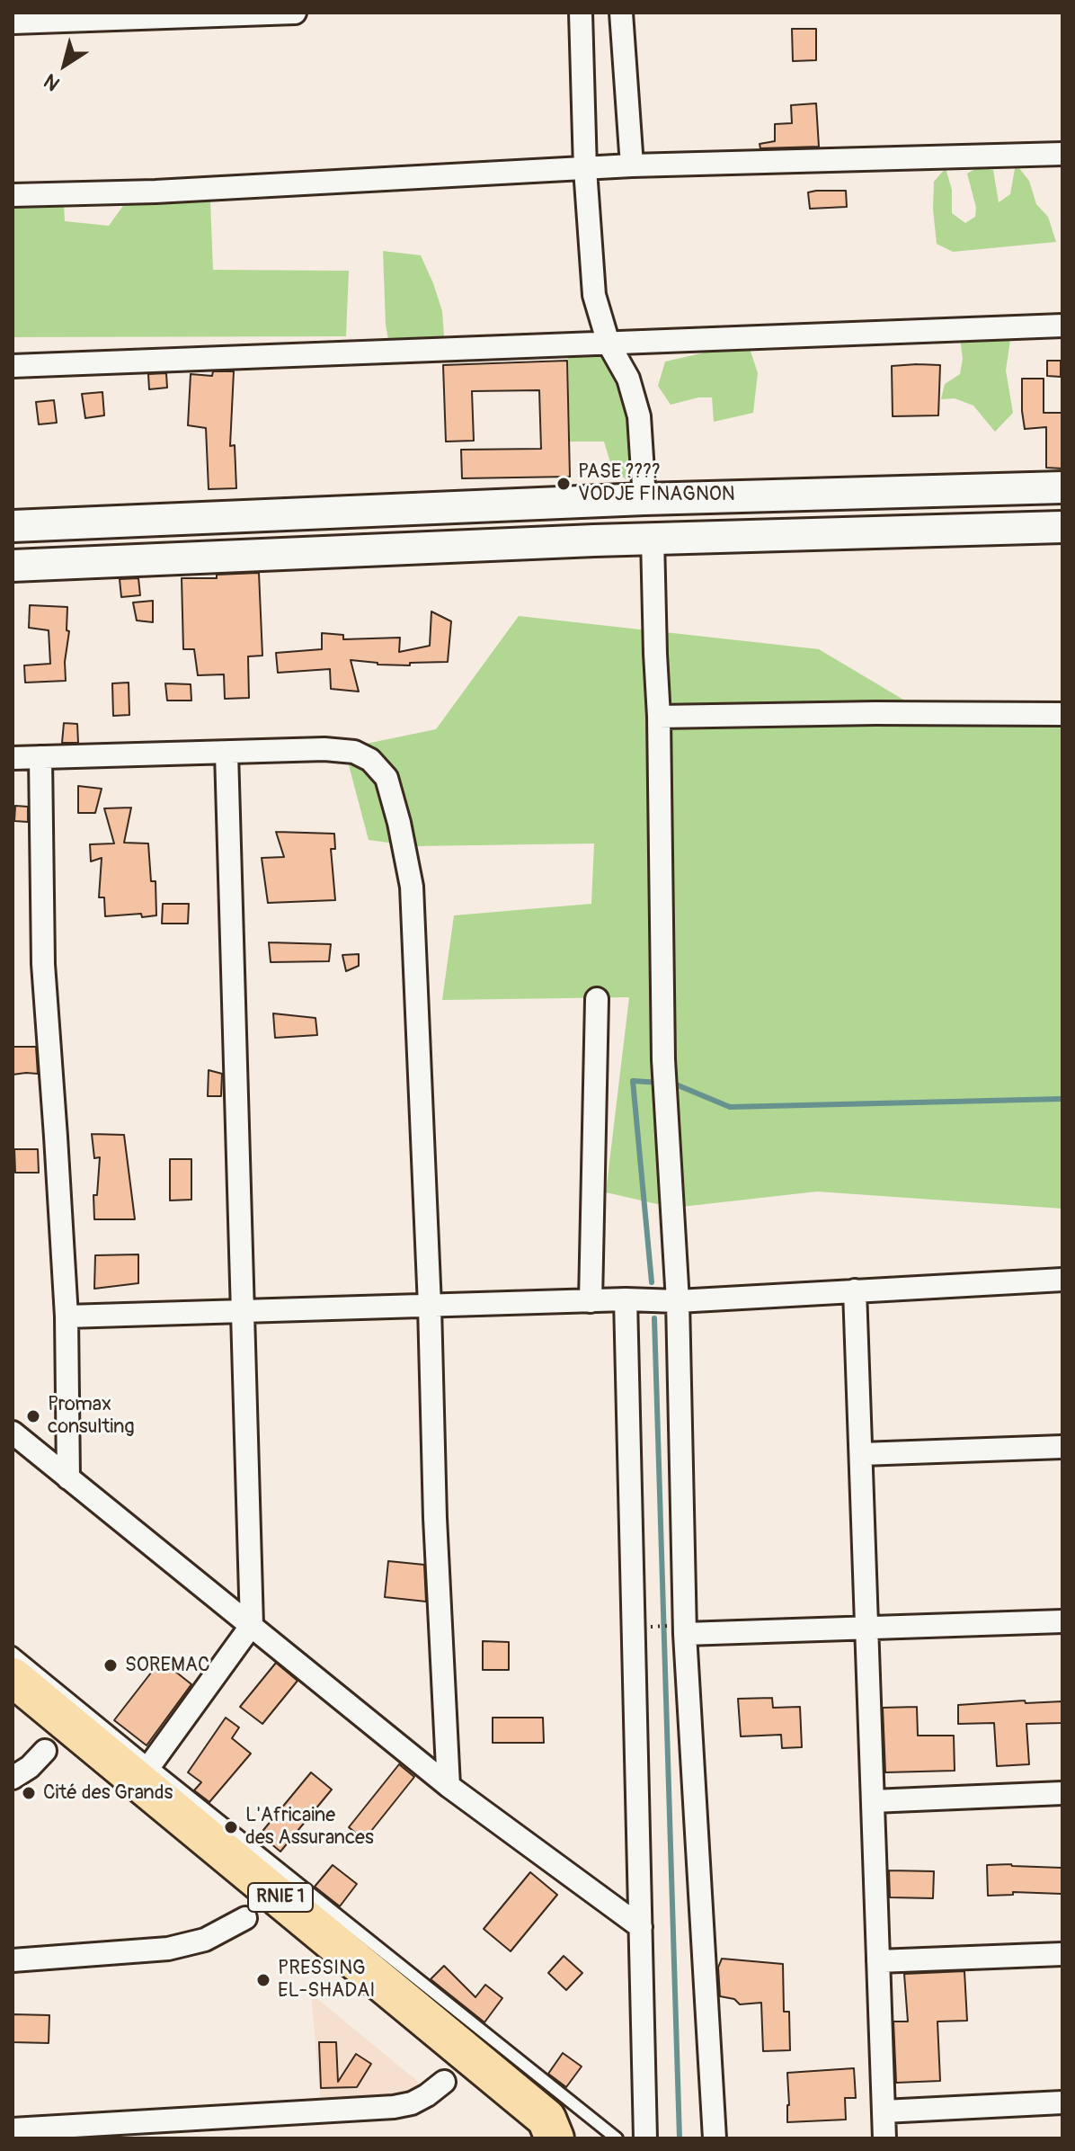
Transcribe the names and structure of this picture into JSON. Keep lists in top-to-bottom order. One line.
{"streets":{"highway":["RNIE 1"]},"places":["PASE ???? VODJE FINAGNON","Promax consulting","SOREMAC","Cité des Grands","L'Africaine des Assurances","PRESSING EL-SHADAI"],"north":"bottom left"}
